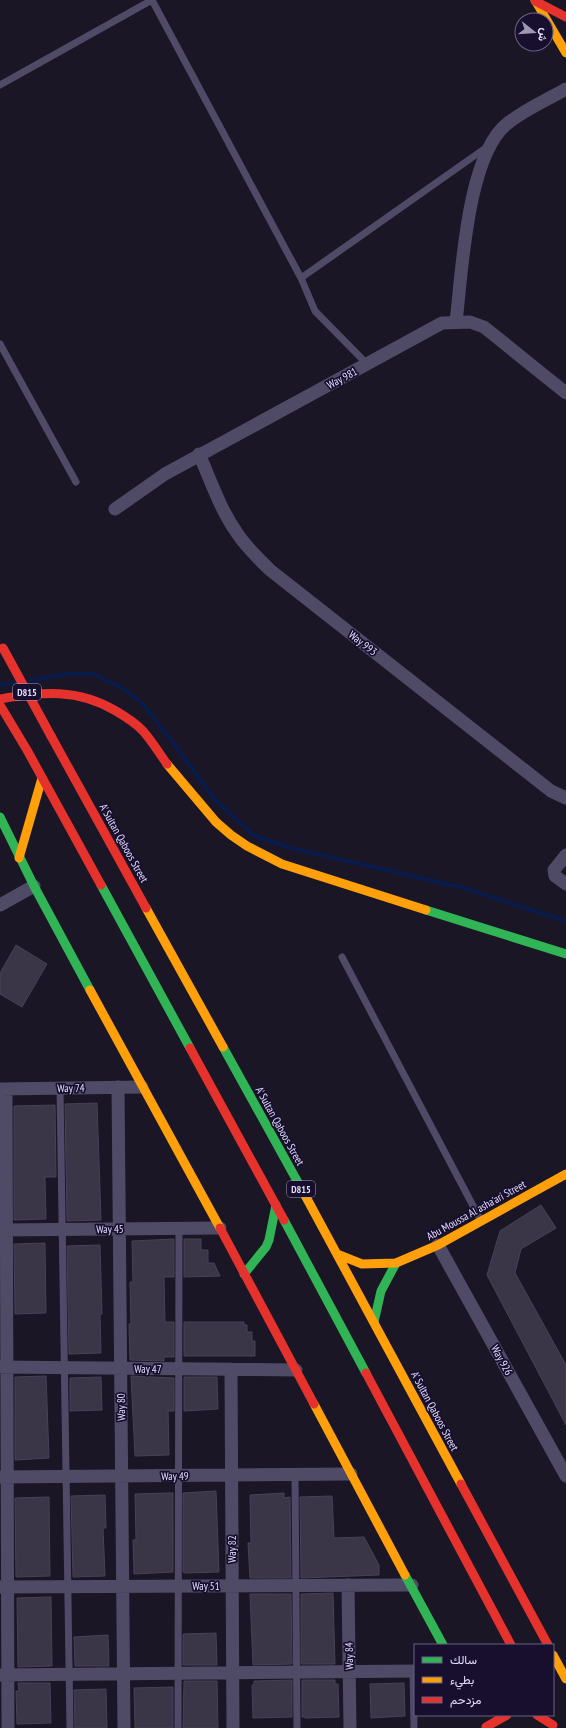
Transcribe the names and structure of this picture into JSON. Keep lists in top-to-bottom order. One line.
{"streets":{"main road":["D815","A' Sultan Qaboos Street","Abu Moussa Al asha'ari Street"],"street":["Way 981","Way 993","Way 74","Way 45","Way 926","Way 47","Way 80","Way 49","Way 82","Way 51","Way 84"]},"crossings":[["Way 981","Way 993"],["A' Sultan Qaboos Street","Abu Moussa Al asha'ari Street"],["Way 74","Way 80"],["Abu Moussa Al asha'ari Street","Way 926"],["Way 45","Way 80"],["Way 47","Way 80"],["Way 47","Way 82"],["Way 80","Way 49"],["Way 80","Way 51"],["Way 49","Way 82"],["Way 82","Way 51"],["Way 51","Way 84"]],"legend":["سالك","بطيء","مزدحم"],"north":"right"}
